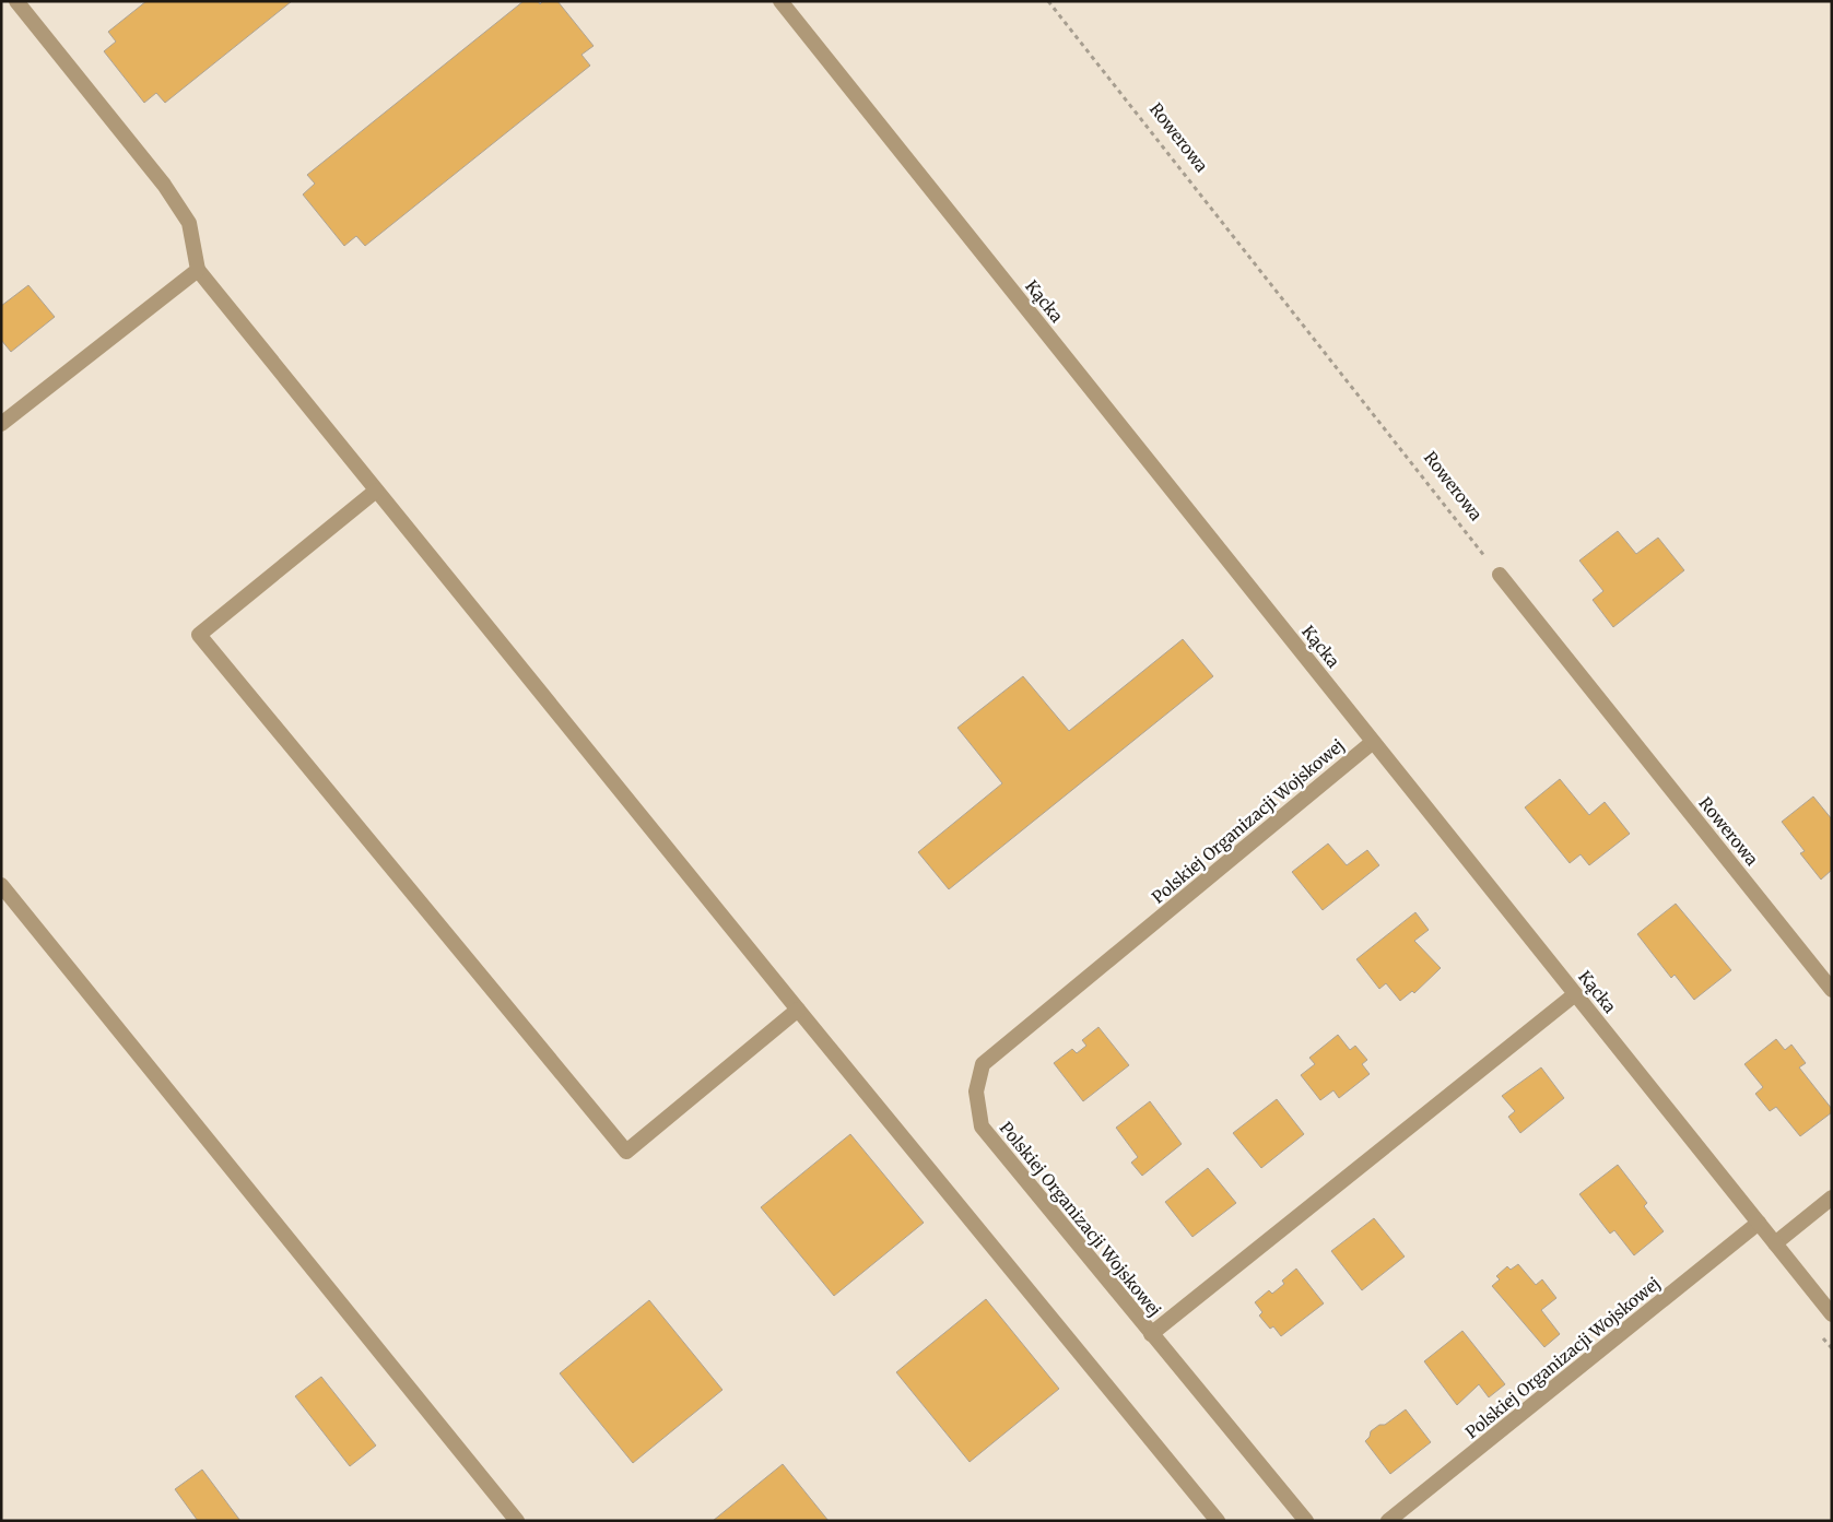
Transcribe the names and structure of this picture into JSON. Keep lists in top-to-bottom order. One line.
{"streets":{"street":["Rowerowa","Kącka","Polskiej Organizacji Wojskowej"]},"crossings":[["Kącka","Polskiej Organizacji Wojskowej"]]}
